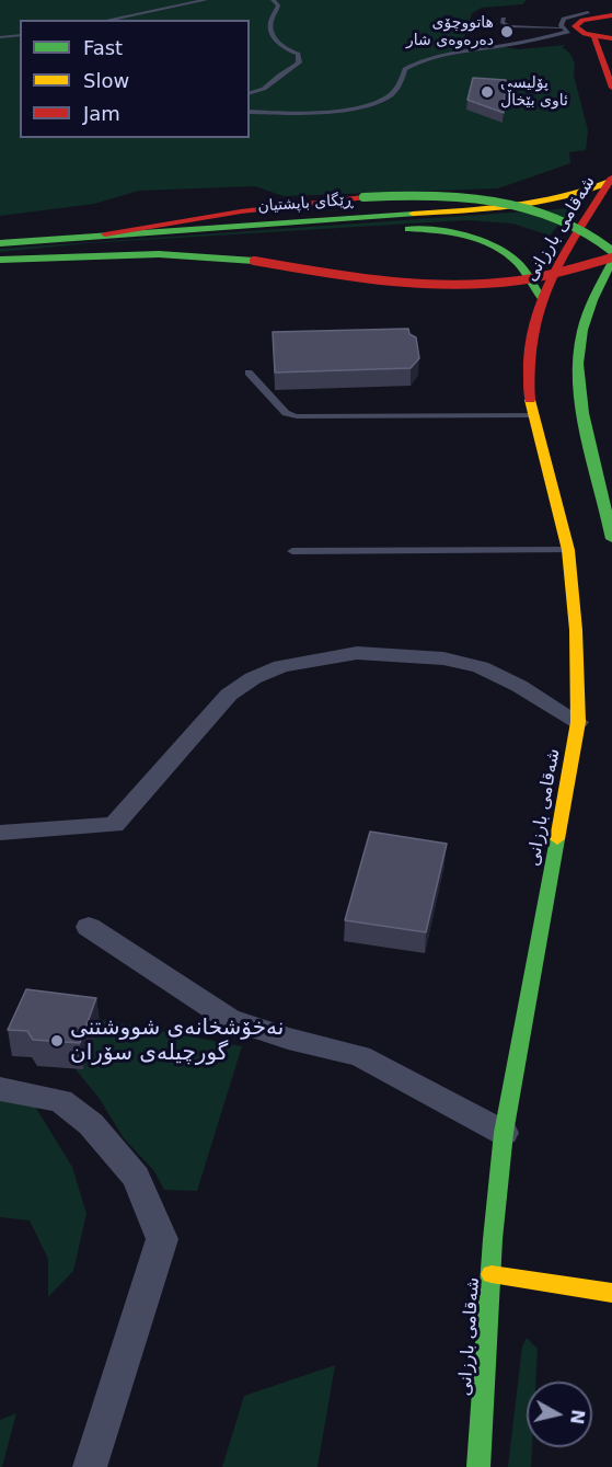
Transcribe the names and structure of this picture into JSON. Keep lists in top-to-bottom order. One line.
{"streets":{"main road":["ڕێگای باپشتیان","شەقامی بارزانی"]},"crossings":[["ڕێگای باپشتیان","شەقامی بارزانی"]],"places":["هاتووچۆی دەرەوەی شار","پۆلیسی ئاوی بێخاڵ","نەخۆشخانەی شووشتنی گورچیلەی سۆران"],"legend":["Fast","Slow","Jam"],"north":"right"}
